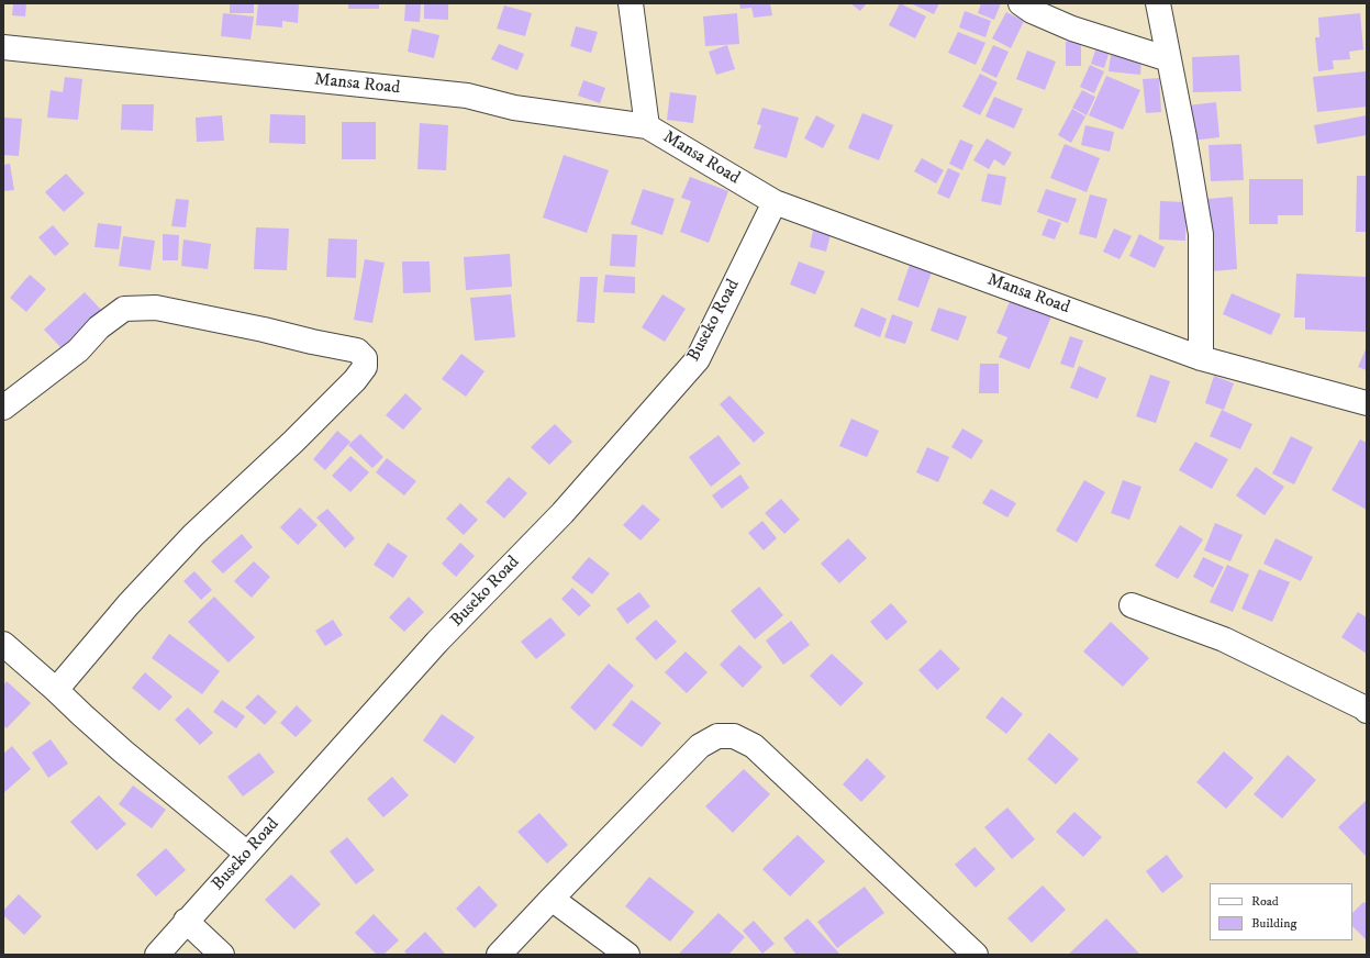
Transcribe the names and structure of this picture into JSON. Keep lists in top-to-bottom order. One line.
{"streets":{"street":["Mansa Road","Buseko Road"]},"crossings":[["Mansa Road","Buseko Road"]],"legend":["Road","Building"]}
